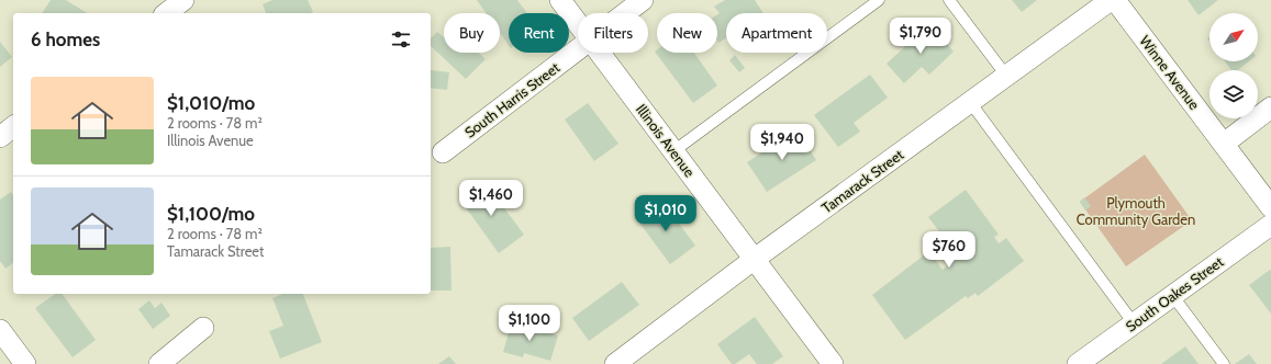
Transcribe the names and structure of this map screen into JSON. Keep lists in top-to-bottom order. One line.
{"streets":{"street":["Winne Avenue","South Harris Street","Illinois Avenue","Tamarack Street","South Oakes Street"]},"crossings":[["Illinois Avenue","Tamarack Street"]],"parks":["Plymouth Community Garden"],"north":"top right","page":{"chip":["Buy","Rent","Filters","New","Apartment"],"heading":"6 homes","price":["$1,790","$1,940","$1,460","$1,010","$760","$1,100"],"list":[{"name":"$1,010/mo","note":"2 rooms · 78 m² · Illinois Avenue"},{"name":"$1,100/mo","note":"2 rooms · 78 m² · Tamarack Street"}]}}
